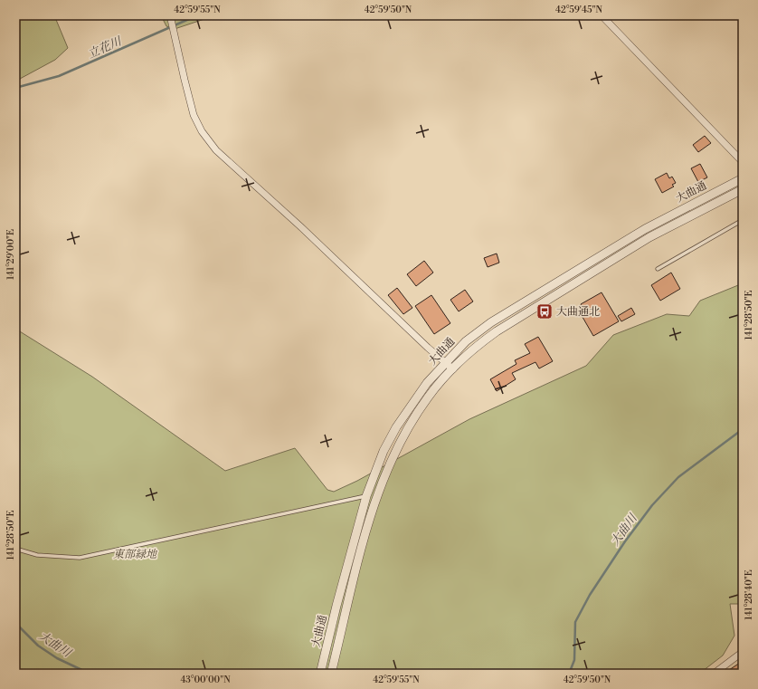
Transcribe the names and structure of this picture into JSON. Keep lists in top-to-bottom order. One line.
{"streets":{"street":["大曲通"]},"water":["立花川","大曲川"],"parks":["東部緑地"],"places":{"bus stop":["大曲通北"]},"coordinates":["42°59'55\"N","42°59'50\"N","42°59'45\"N","141°29'00\"E","141°28'50\"E","141°28'40\"E","43°00'00\"N"]}
